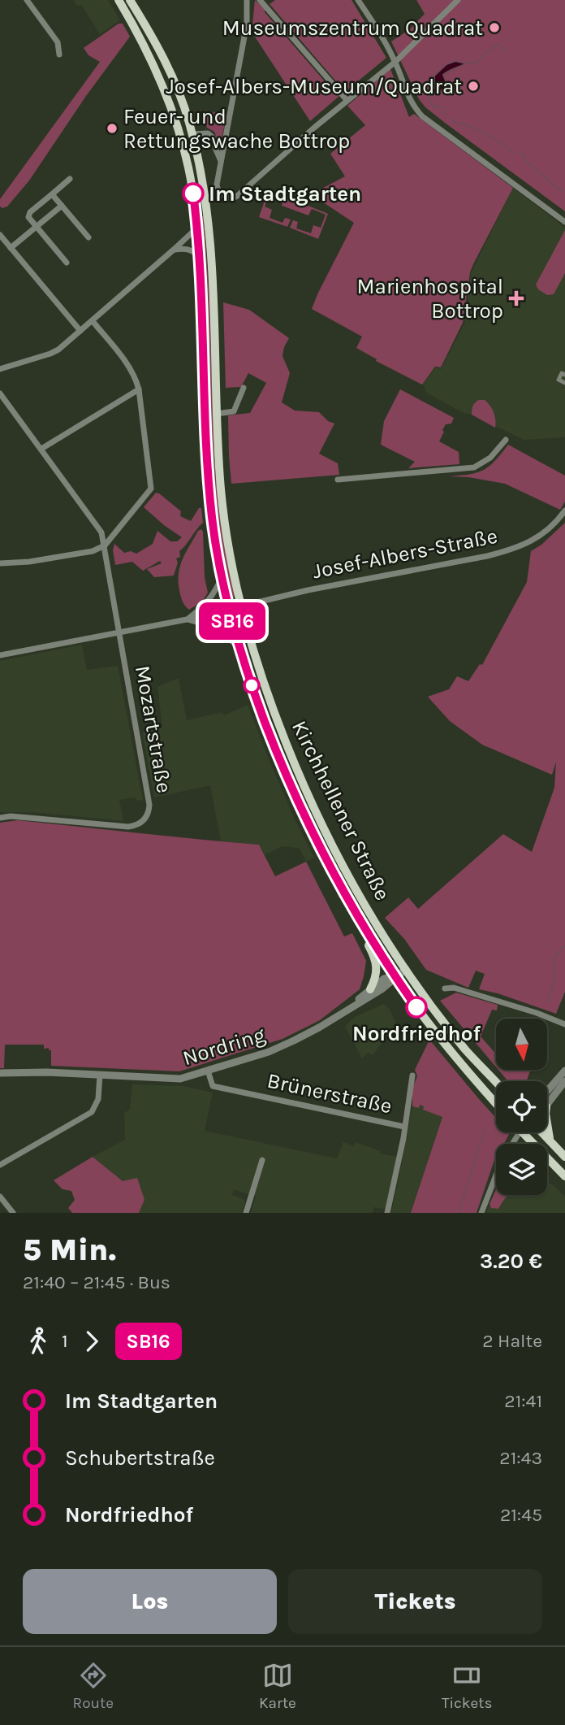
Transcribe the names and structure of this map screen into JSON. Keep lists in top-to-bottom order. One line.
{"streets":{"main road":["Kirchhellener Straße"],"street":["Josef-Albers-Straße","Mozartstraße","Nordring","Brünerstraße"]},"crossings":[["Josef-Albers-Straße","Kirchhellener Straße"],["Kirchhellener Straße","Nordring"],["Nordring","Brünerstraße"]],"places":{"other":["Museumszentrum Quadrat","Josef-Albers-Museum/Quadrat","Feuer- und Rettungswache Bottrop","Im Stadtgarten","Nordfriedhof"],"health":["Marienhospital Bottrop"]},"lines":["bus line SB16"],"north":"bottom","page":{"on_map":"SB16","heading":["5 Min.","21:40 – 21:45 · Bus","3.20 €"],"legs":["1","SB16","2 Halte"],"list":[{"name":"Im Stadtgarten","value":"21:41"},{"name":"Schubertstraße","value":"21:43"},{"name":"Nordfriedhof","value":"21:45"}],"buttons":["Los","Tickets"],"tabs":["Route","Karte","Tickets"]}}
